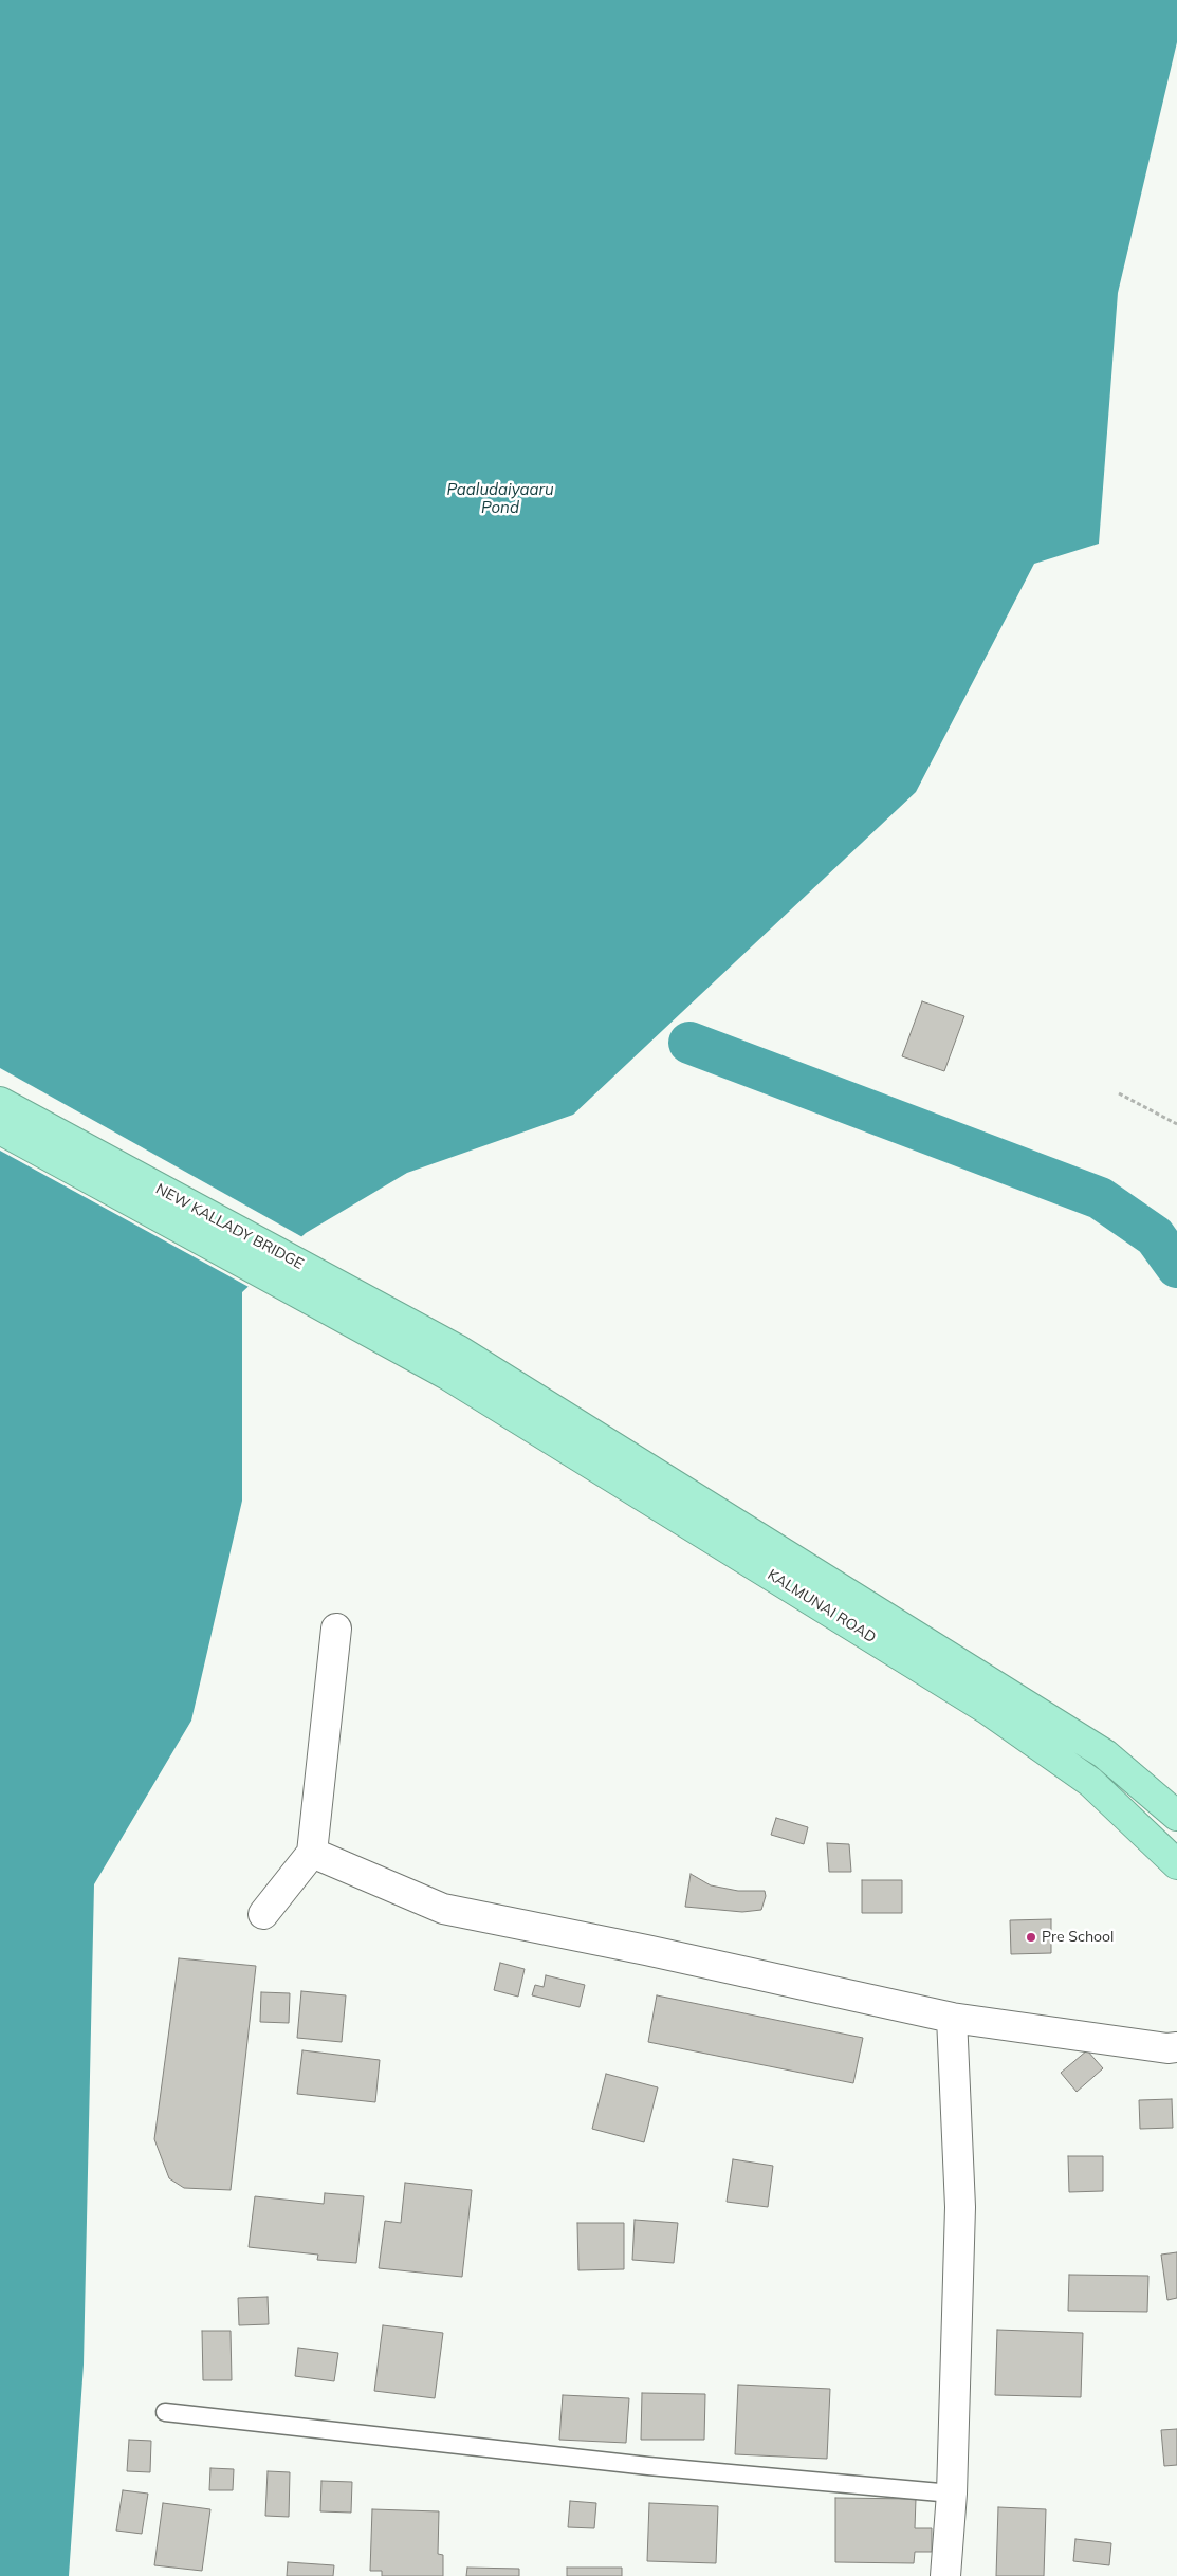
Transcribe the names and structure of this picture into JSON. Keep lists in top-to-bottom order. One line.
{"streets":{"highway":["NEW KALLADY BRIDGE","KALMUNAI ROAD"]},"crossings":[["NEW KALLADY BRIDGE","KALMUNAI ROAD"]],"water":["Paaludaiyaaru Pond"],"places":["Pre School"]}
